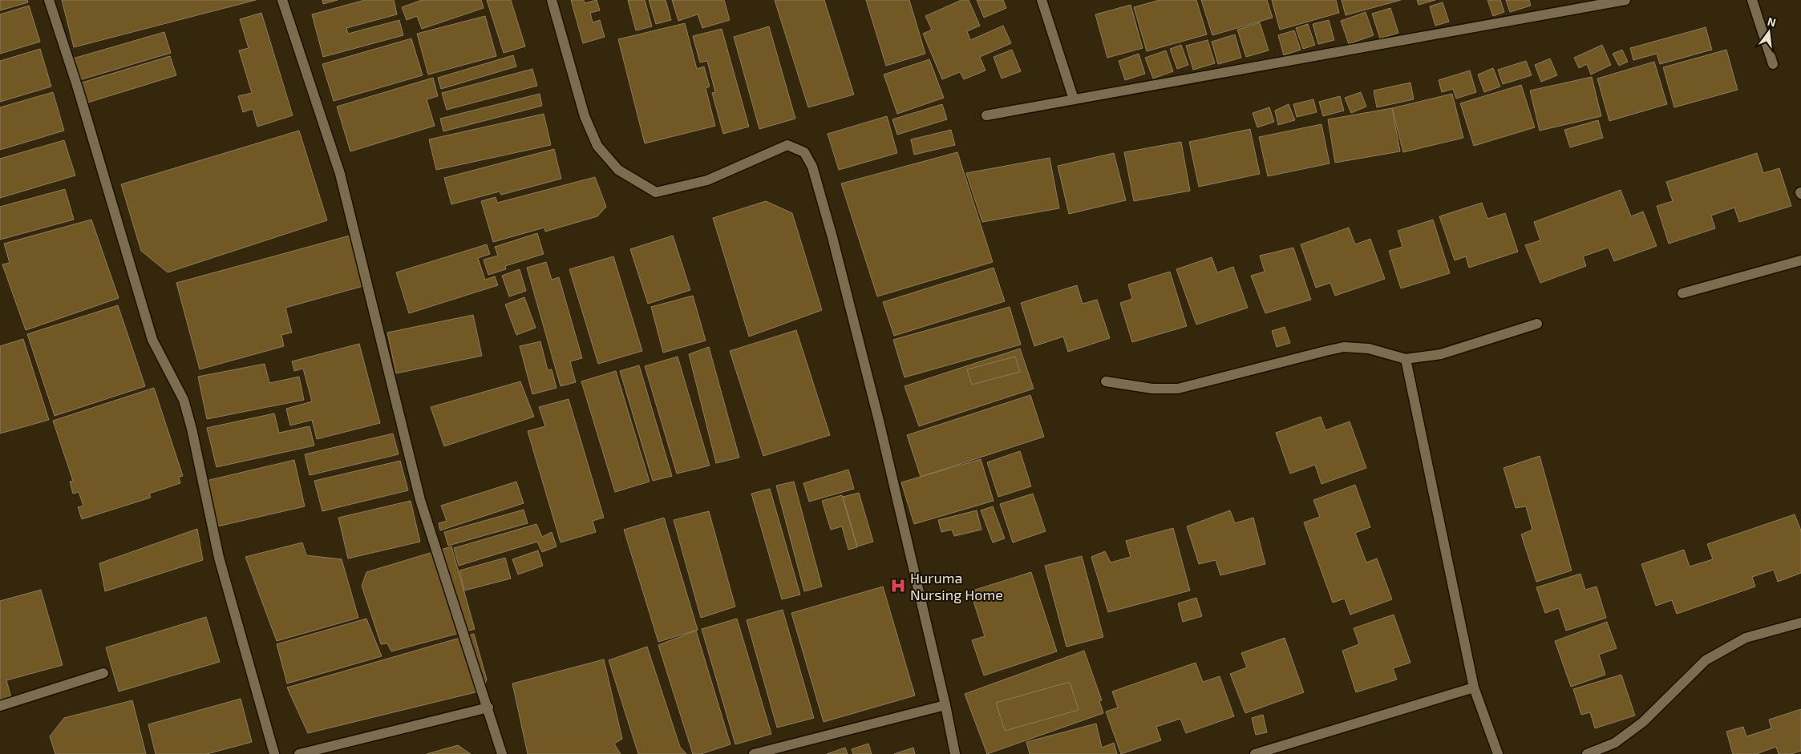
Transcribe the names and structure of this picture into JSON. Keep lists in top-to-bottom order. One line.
{"places":{"hospital":["Huruma Nursing Home"]},"north":"top"}
